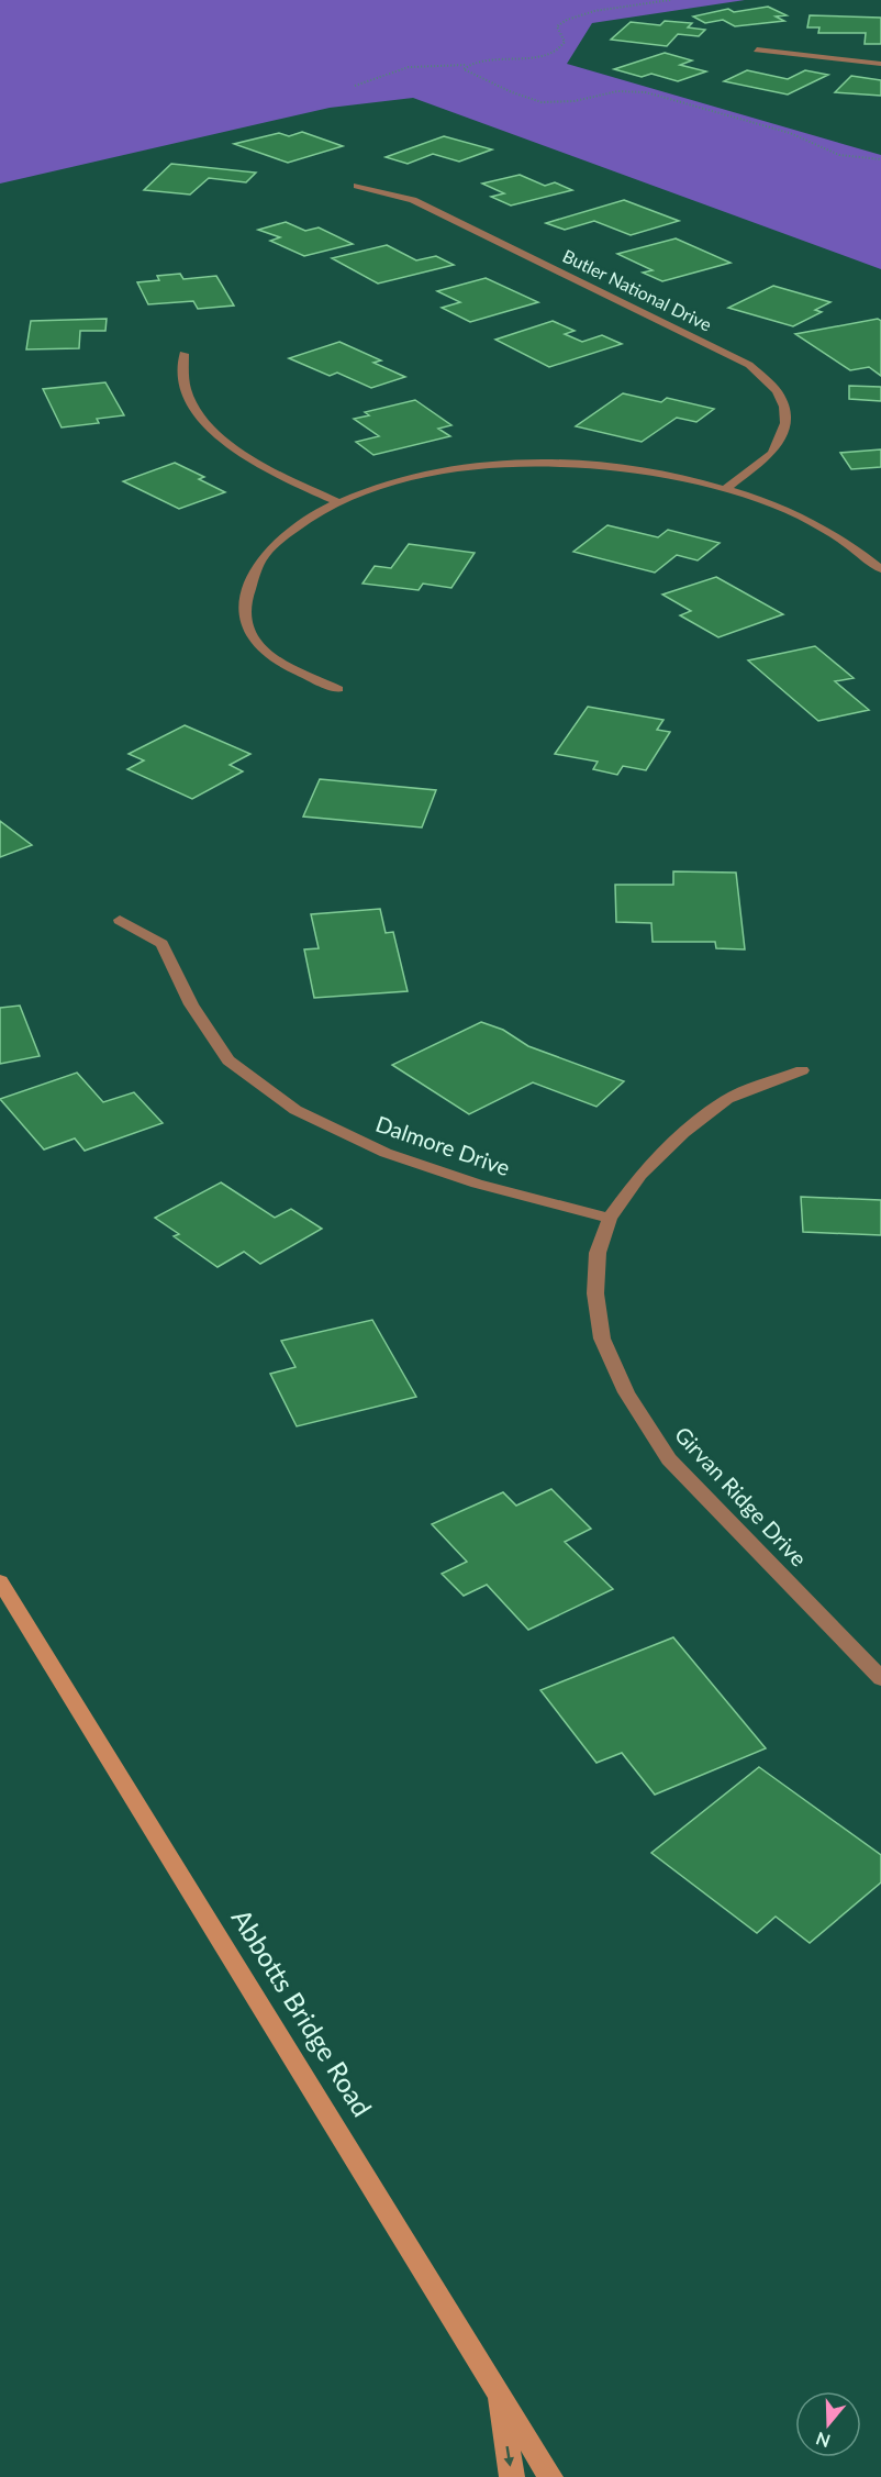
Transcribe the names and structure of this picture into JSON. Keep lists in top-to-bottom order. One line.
{"streets":{"main road":["Abbotts Bridge Road"],"street":["Butler National Drive","Dalmore Drive","Girvan Ridge Drive"]},"crossings":[["Dalmore Drive","Girvan Ridge Drive"]],"north":"bottom"}
